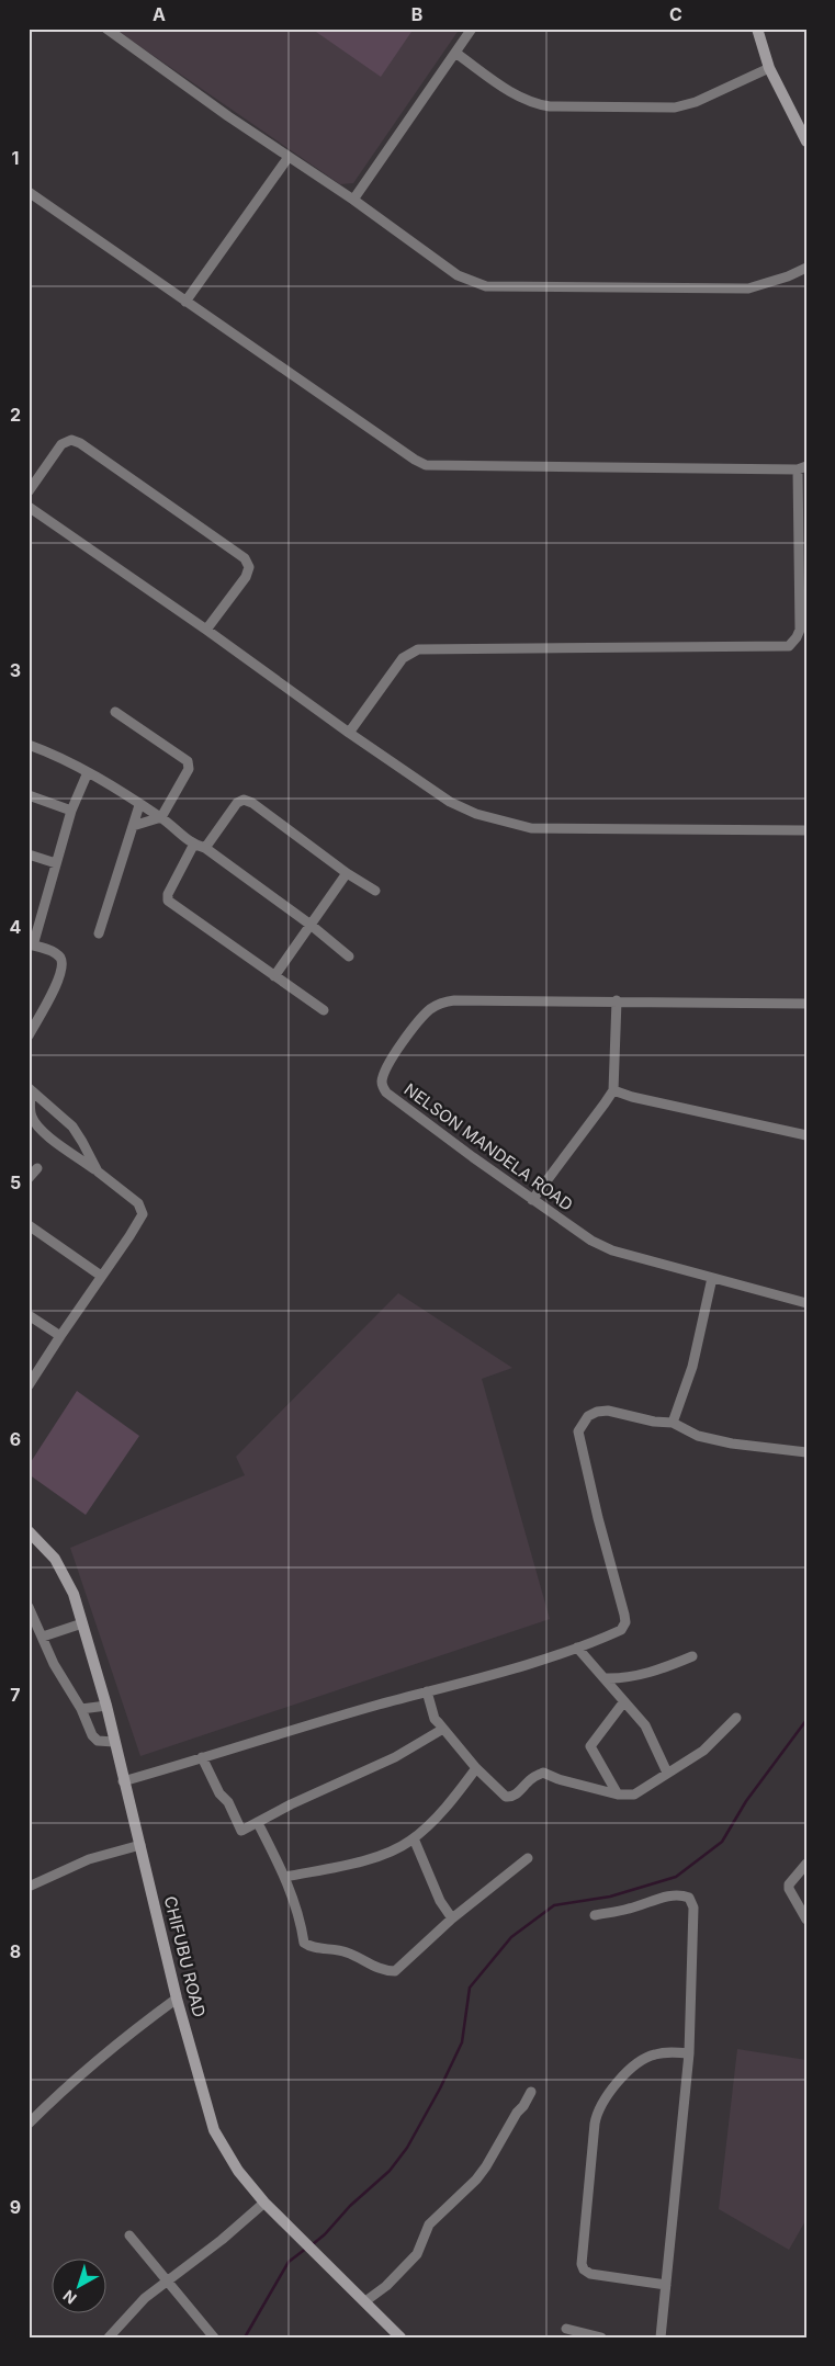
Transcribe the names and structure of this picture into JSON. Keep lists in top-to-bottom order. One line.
{"streets":{"main road":["CHIFUBU ROAD"],"street":["NELSON MANDELA ROAD"]},"north":"bottom left","grid":{"columns":["A","B","C"],"rows":["1","2","3","4","5","6","7","8","9"]}}
